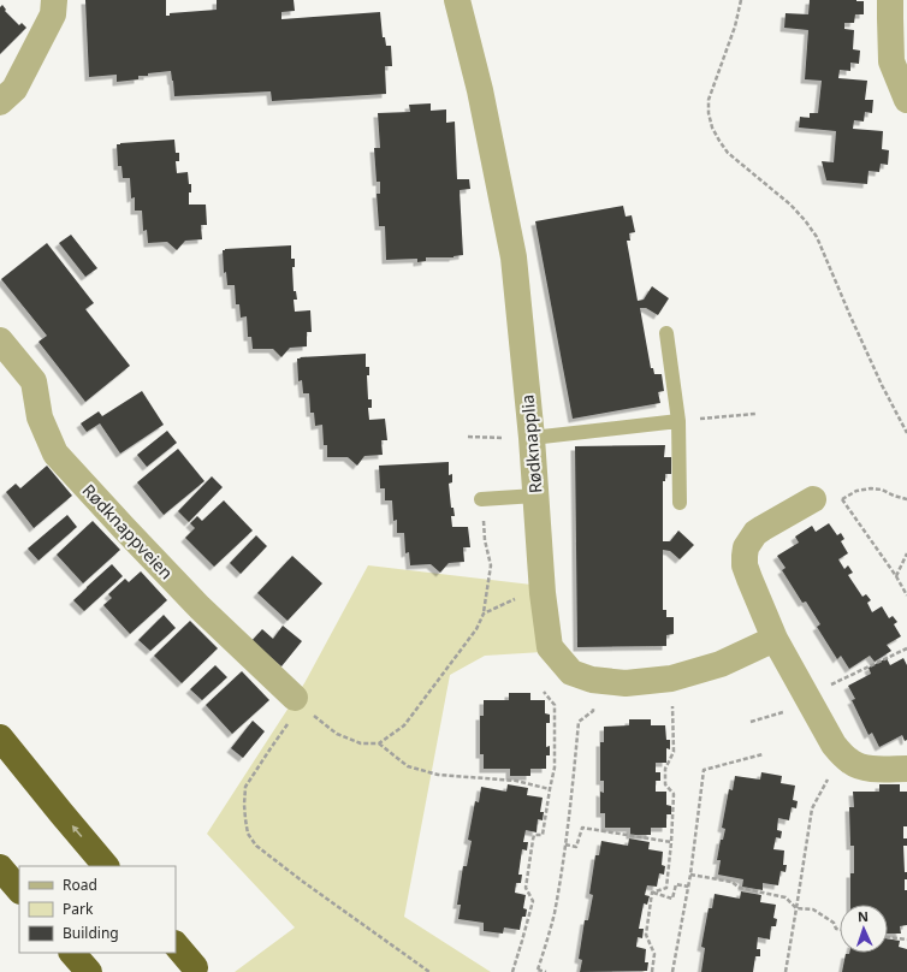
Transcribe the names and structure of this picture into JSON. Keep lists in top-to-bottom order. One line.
{"streets":{"street":["Rødknapplia","Rødknappveien"]},"legend":["Road","Park","Building"],"north":"top"}
